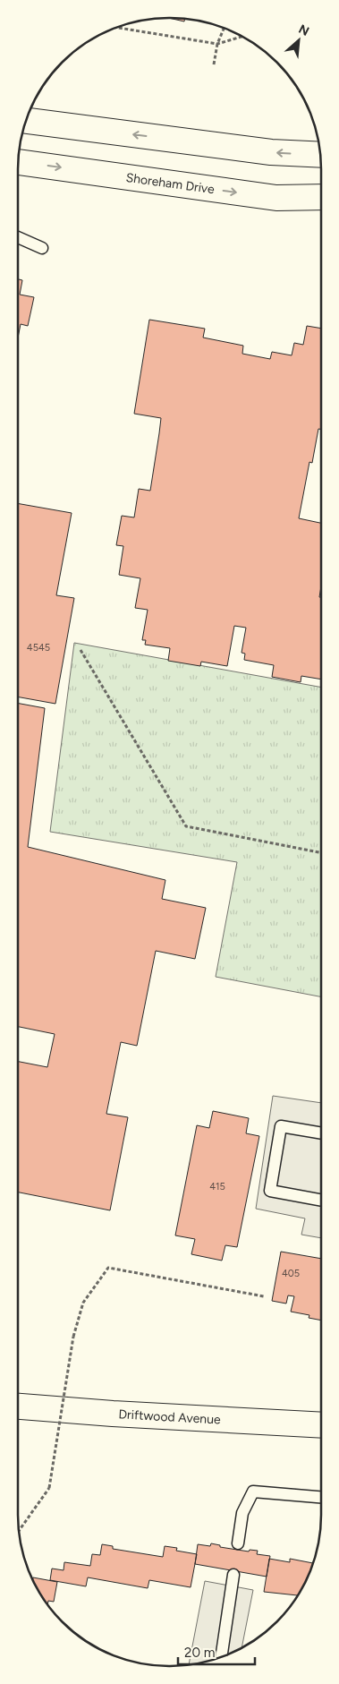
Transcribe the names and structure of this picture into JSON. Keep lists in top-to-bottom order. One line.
{"streets":{"street":["Shoreham Drive","Driftwood Avenue"]},"house_numbers":["4545","415","405"],"scale_bar":"20 m","north":"top right"}
